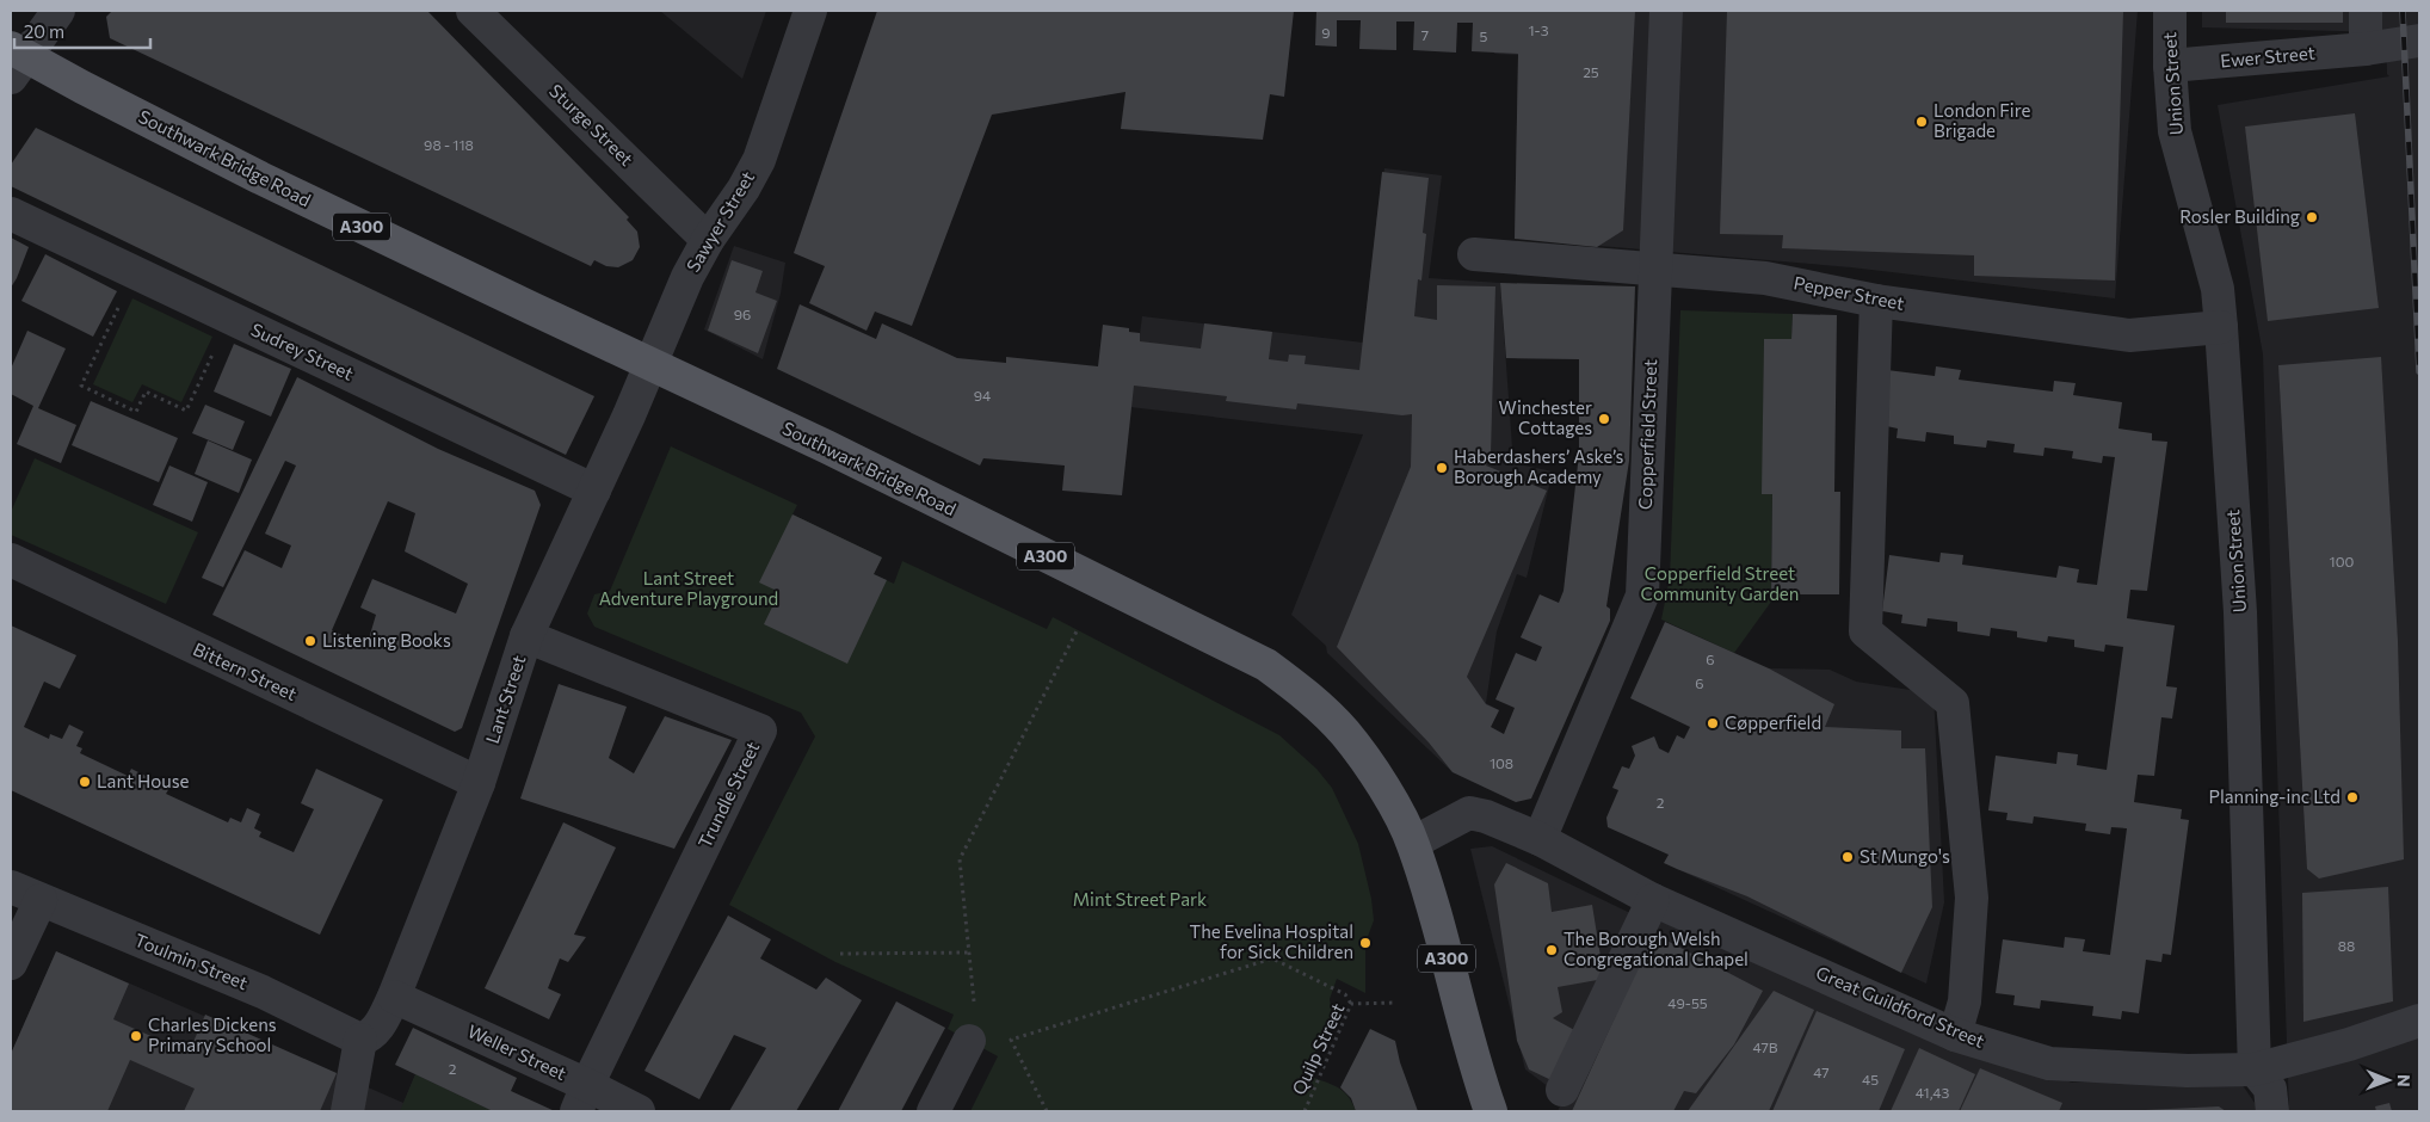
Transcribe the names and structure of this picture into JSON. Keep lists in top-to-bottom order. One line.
{"streets":{"main road":["Southwark Bridge Road","A300"],"street":["Ewer Street","Union Street","Sturge Street","Sawyer Street","Pepper Street","Sudrey Street","Copperfield Street","Bittern Street","Lant Street","Trundle Street","Toulmin Street","Great Guildford Street","Weller Street"],"path":["Quilp Street"]},"crossings":[["Ewer Street","Union Street"],["Union Street","Pepper Street"],["Union Street","Great Guildford Street"],["Sturge Street","Sawyer Street"],["Southwark Bridge Road","Sawyer Street"],["Southwark Bridge Road","Lant Street"],["Southwark Bridge Road","Great Guildford Street"],["Sawyer Street","Lant Street"],["Pepper Street","Copperfield Street"],["Sudrey Street","Lant Street"],["Copperfield Street","Great Guildford Street"],["Bittern Street","Lant Street"],["Lant Street","Trundle Street"],["Lant Street","Toulmin Street"],["Lant Street","Weller Street"],["Trundle Street","Weller Street"]],"parks":["Copperfield Street Community Garden","Lant Street Adventure Playground","Mint Street Park"],"places":["London Fire Brigade","Rosler Building","Winchester Cottages","Haberdashers’ Aske’s Borough Academy","Listening Books","Cøpperfield","Lant House","Planning-inc Ltd","St Mungo's","The Evelina Hospital for Sick Children","The Borough Welsh Congregational Chapel","Charles Dickens Primary School"],"house_numbers":["1-3","9","7","5","25","98 - 118","96","94","100","6","6","108","2","88","49-55","47B","2","47","45","41,43"],"scale_bar":"20 m","north":"right"}
